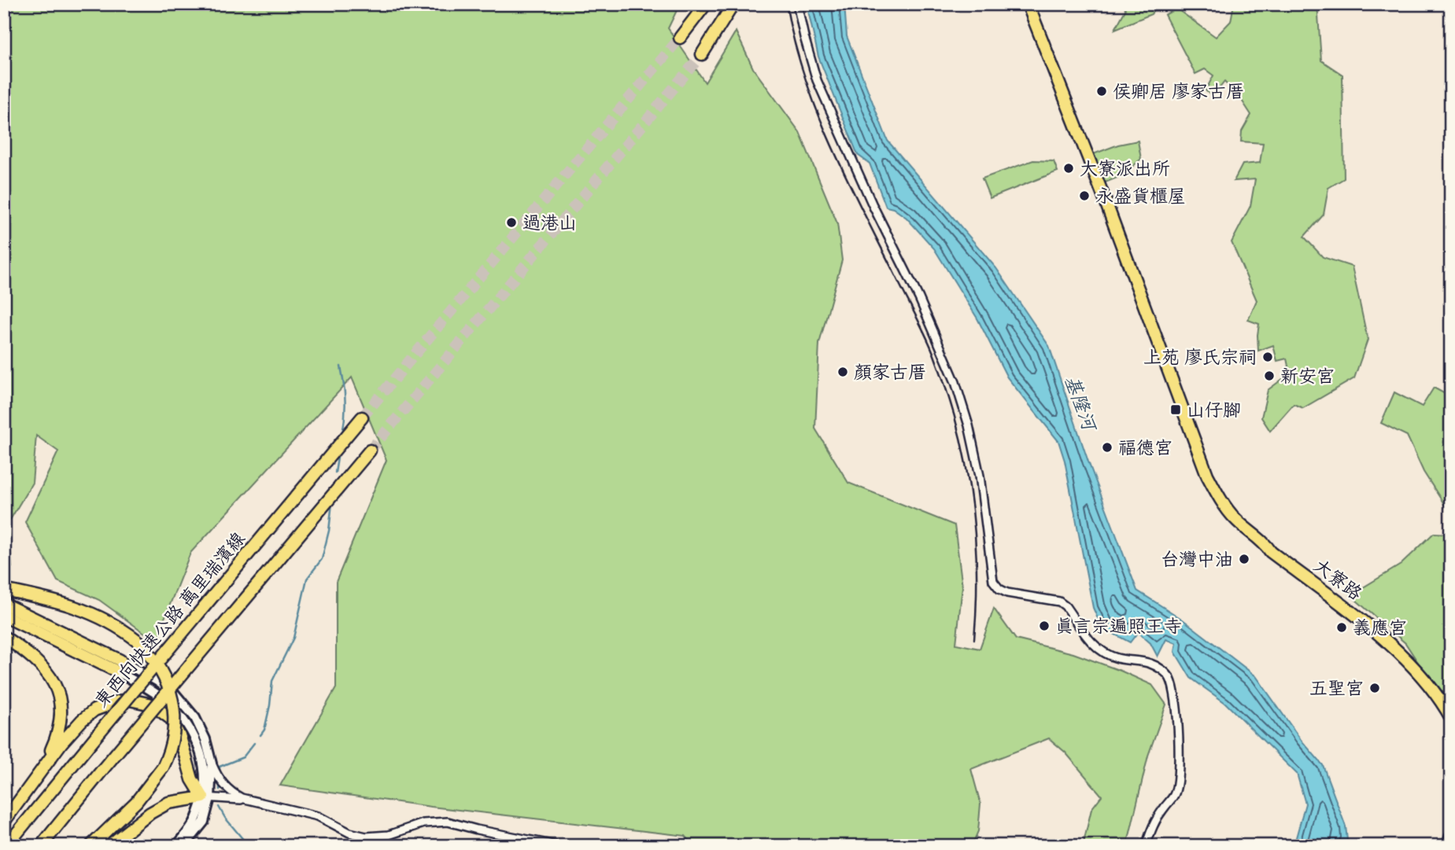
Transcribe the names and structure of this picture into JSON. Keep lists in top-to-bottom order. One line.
{"streets":{"main road":["大寮路","東西向快速公路 萬里瑞濱線"]},"water":["基隆河"],"places":{"other":["侯卿居 廖家古厝","大寮派出所","永盛貨櫃屋","過港山","上苑 廖氏宗祠","顏家古厝","新安宮","福德宮","台灣中油","真言宗遍照王寺","義應宮","五聖宮"],"transit":["山仔腳"]}}
